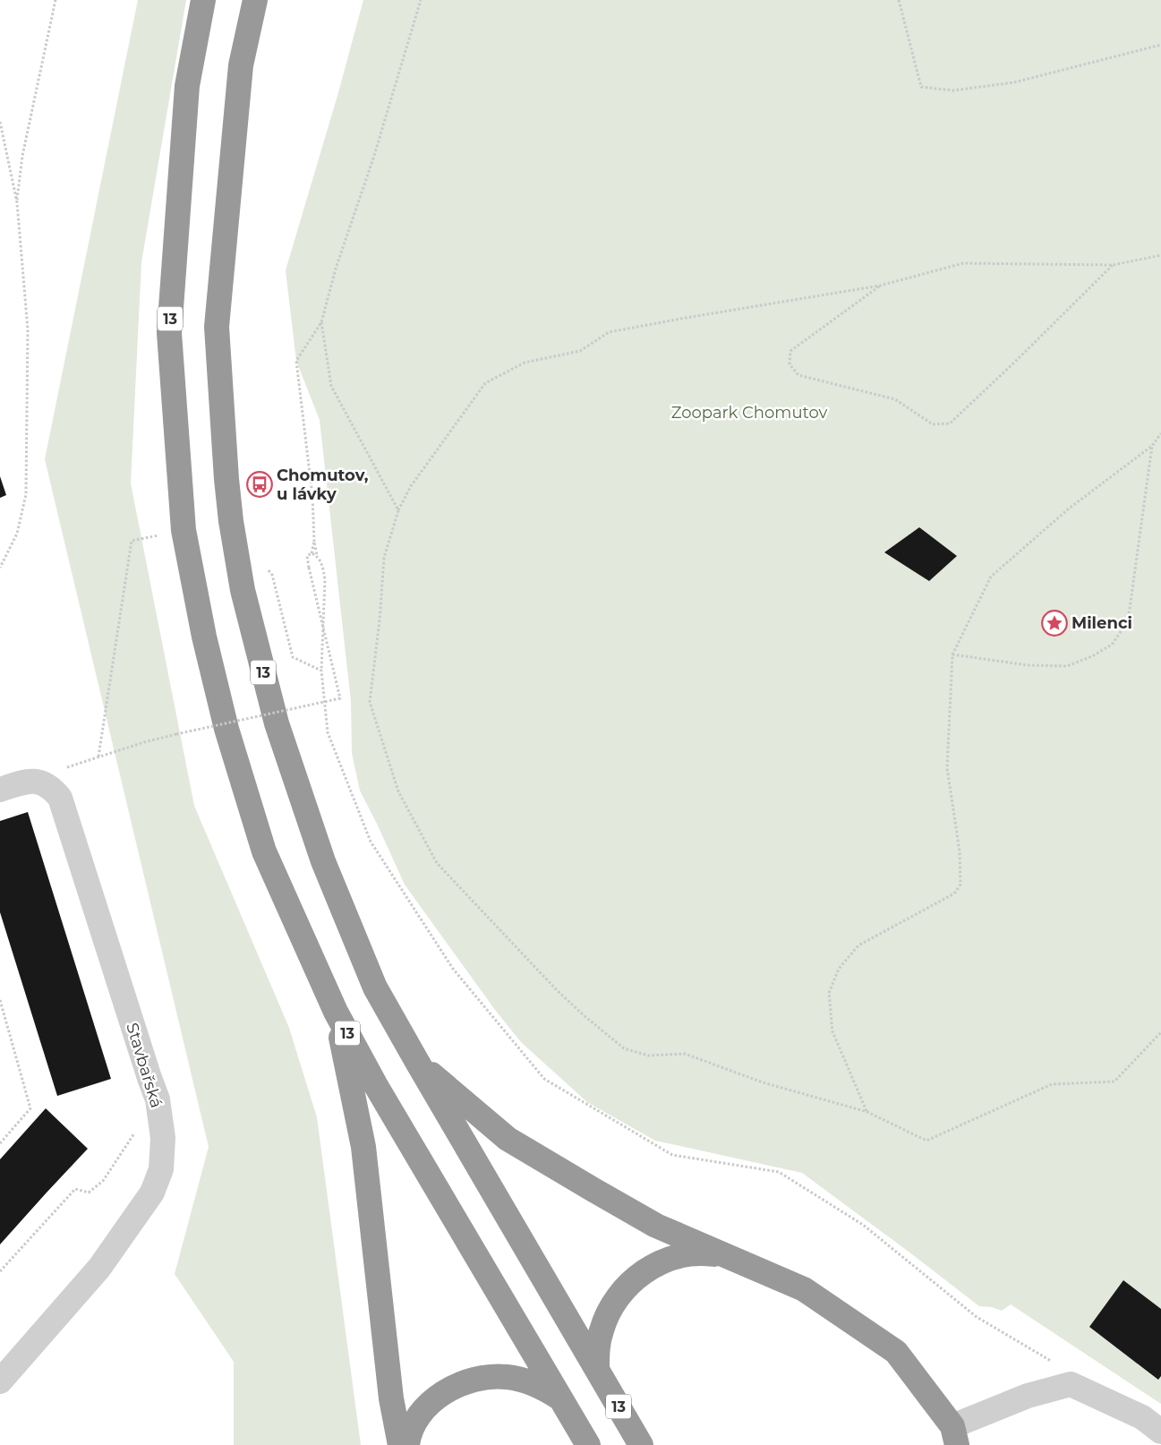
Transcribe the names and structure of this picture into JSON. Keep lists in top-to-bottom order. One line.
{"streets":{"highway":["13"],"street":["Stavbařská"]},"parks":["Zoopark Chomutov"],"places":{"bus stop":["Chomutov, u lávky"],"place":["Milenci"]}}
